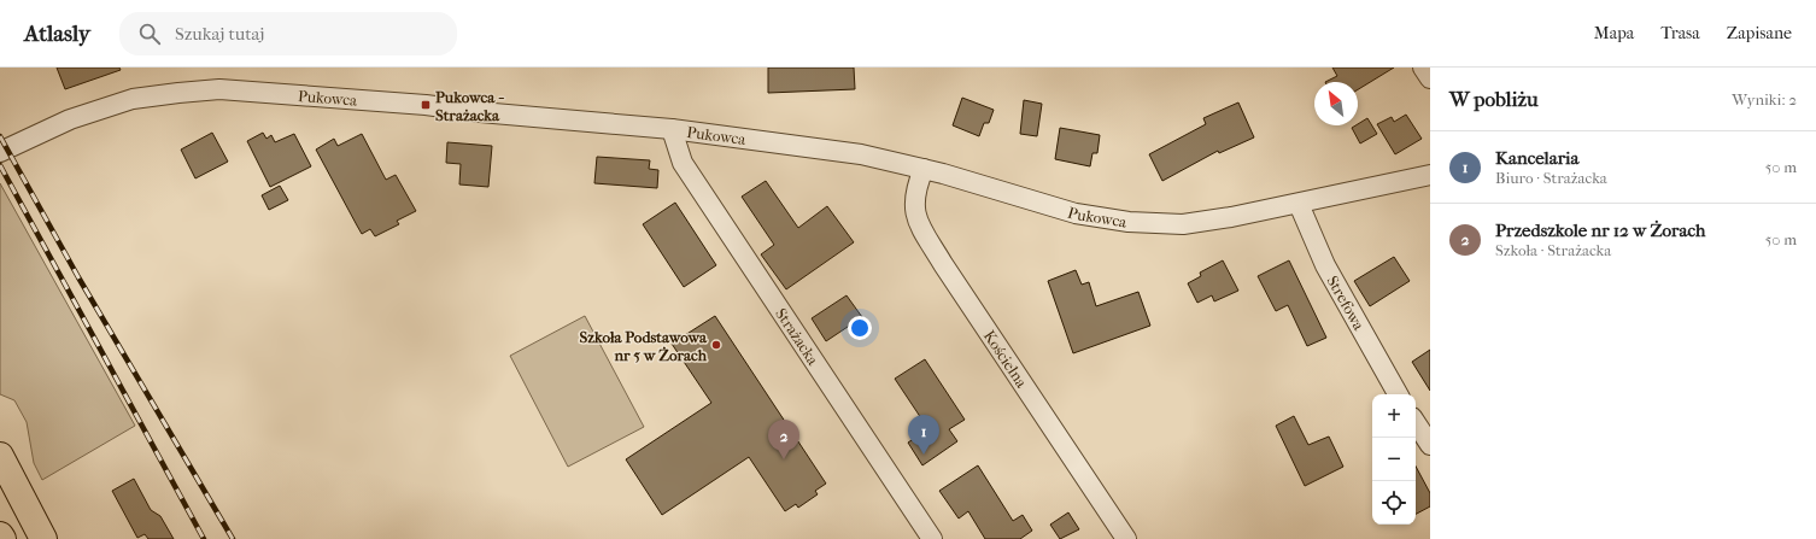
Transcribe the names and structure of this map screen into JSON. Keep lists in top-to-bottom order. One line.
{"streets":{"street":["Pukowca","Strefowa","Strażacka","Kościelna"]},"crossings":[["Pukowca","Strefowa"],["Pukowca","Strażacka"],["Pukowca","Kościelna"]],"places":{"transit":["Pukowca - Strażacka"],"other":["Szkoła Podstawowa nr 5 w Żorach"]},"north":"top left","page":{"header":"Atlasly","search":"Szukaj tutaj","nav":["Mapa","Trasa","Zapisane"],"heading":["W pobliżu","Wyniki: 2"],"list":[{"mark":"1","name":"Kancelaria","note":"Biuro · Strażacka","value":"50 m"},{"mark":"2","name":"Przedszkole nr 12 w Żorach","note":"Szkoła · Strażacka","value":"50 m"}],"map_buttons":["+","−"],"pins":["1","2"]}}
